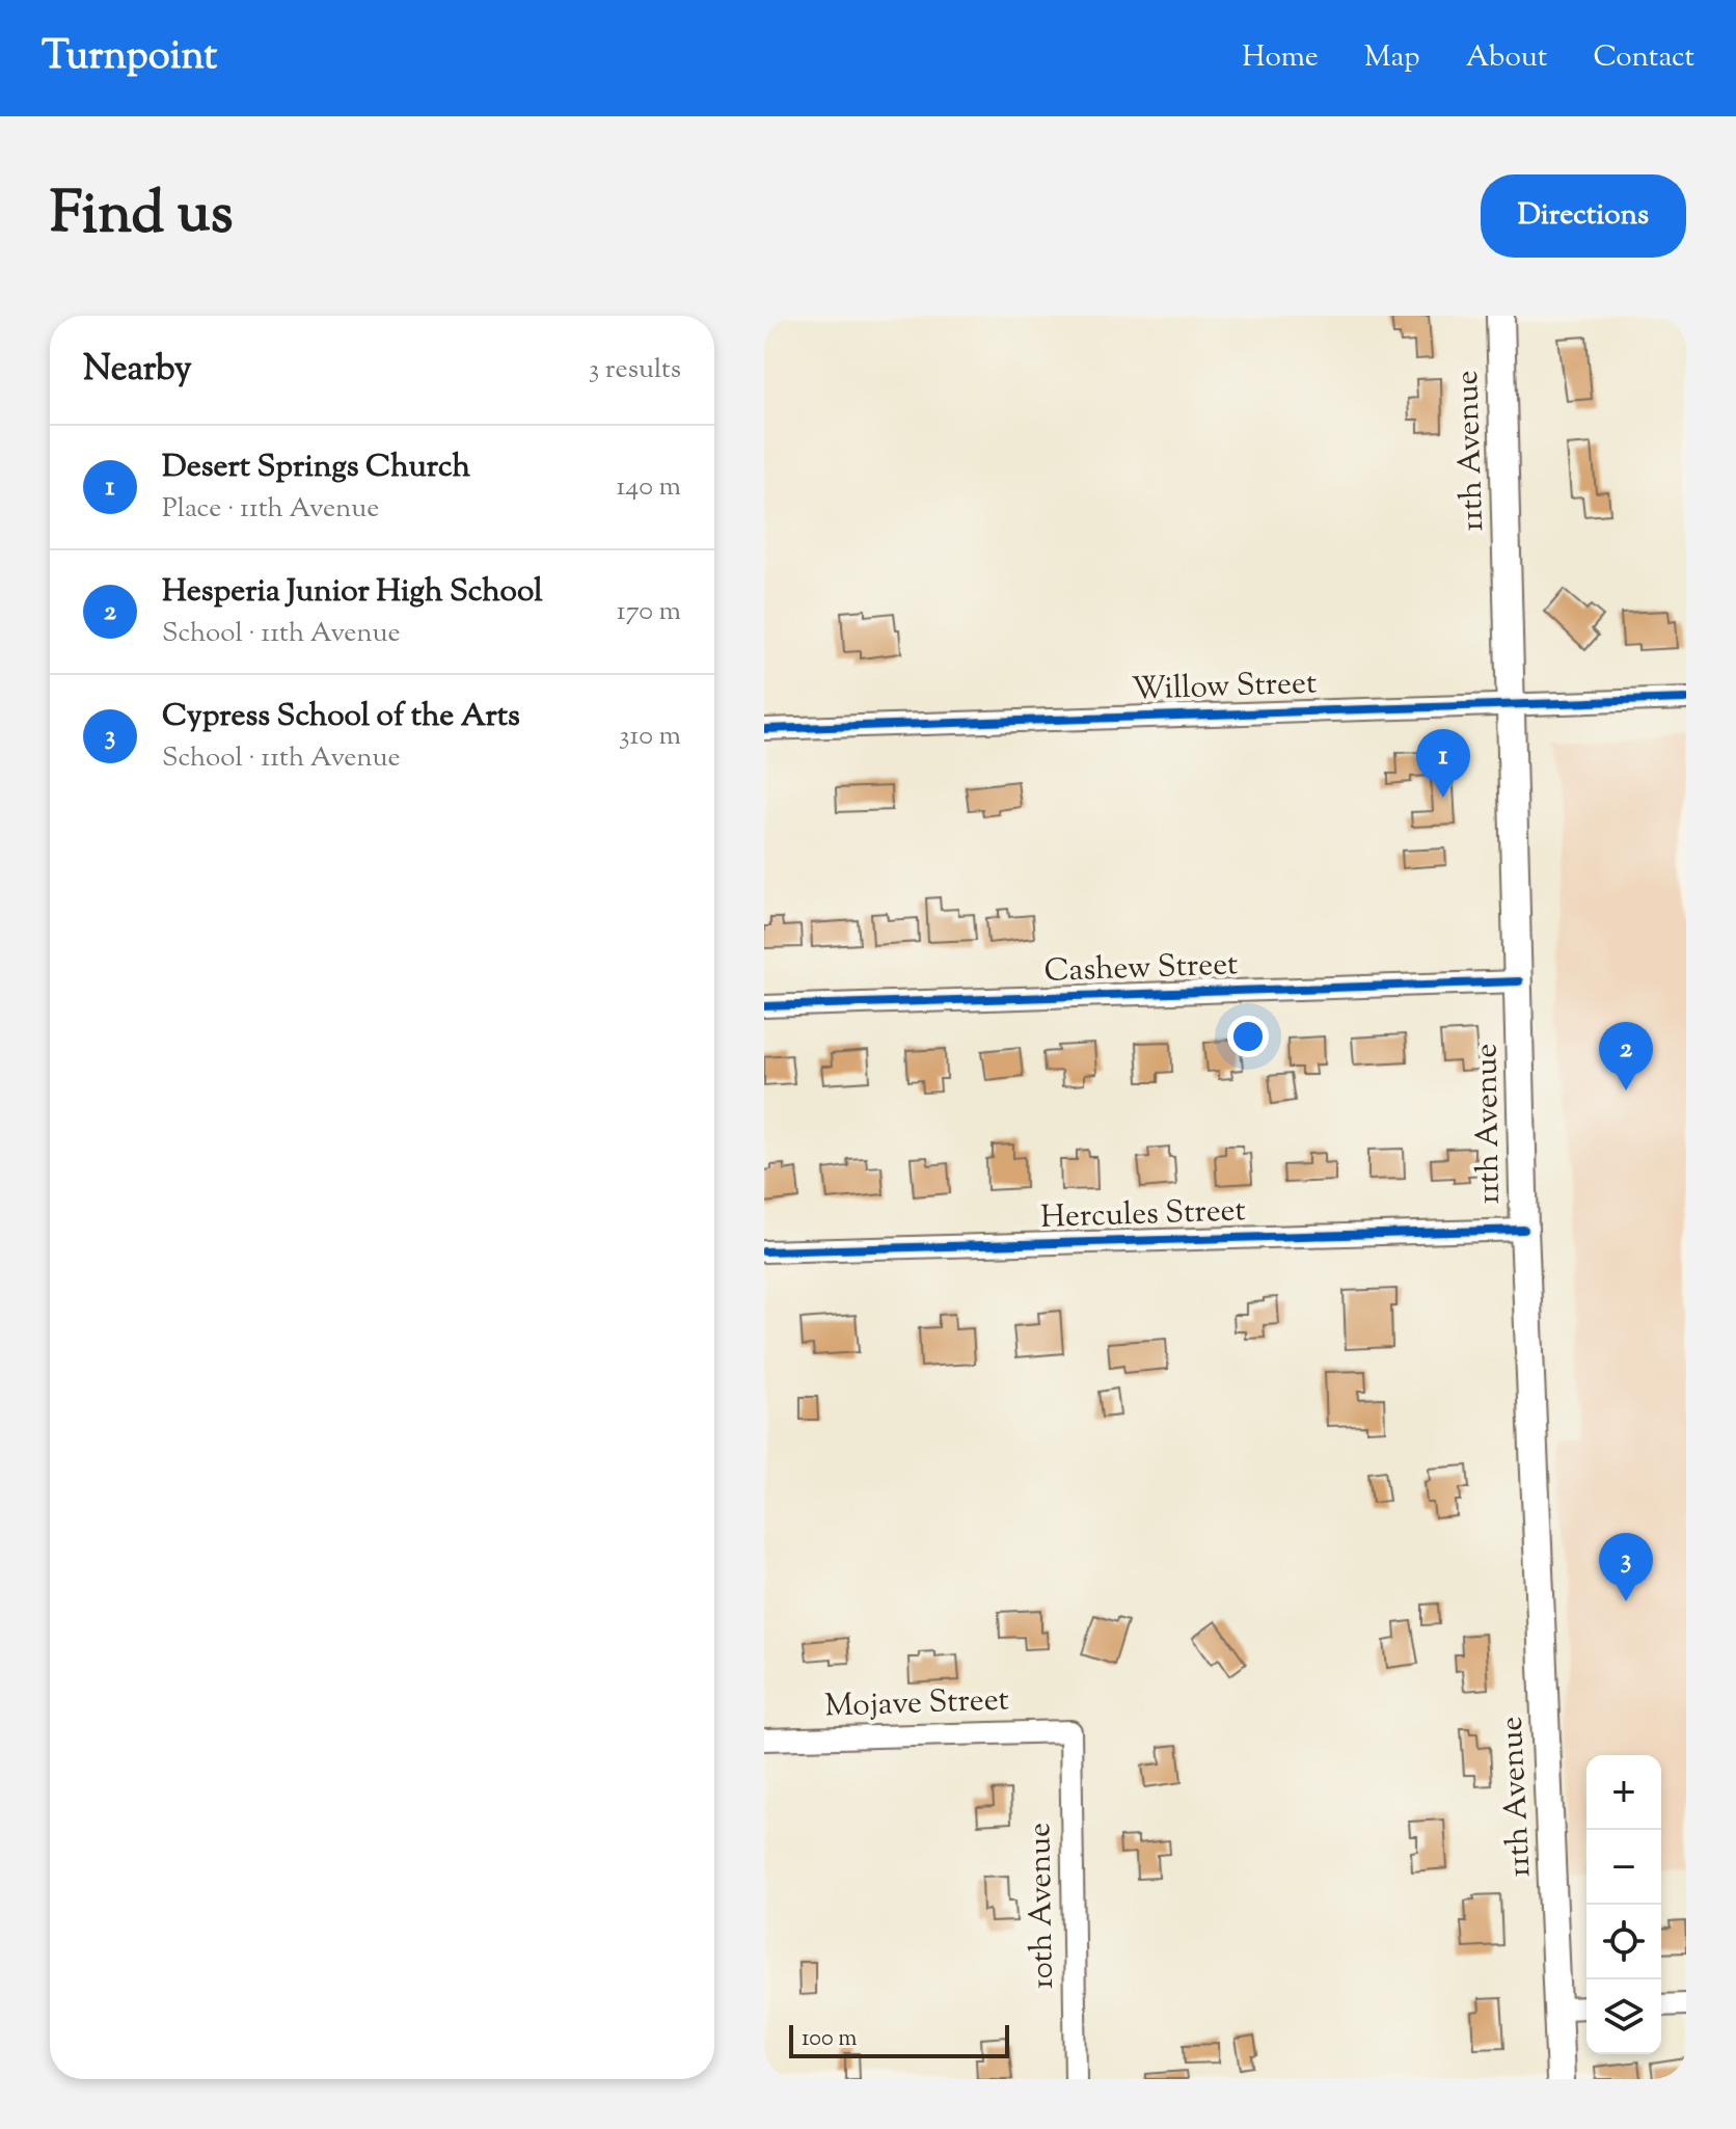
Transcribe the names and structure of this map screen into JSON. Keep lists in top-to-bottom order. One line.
{"streets":{"main road":["11th Avenue"],"street":["Willow Street","Cashew Street","Hercules Street","Mojave Street","10th Avenue"]},"crossings":[["11th Avenue","Willow Street"],["11th Avenue","Cashew Street"],["11th Avenue","Hercules Street"],["Mojave Street","10th Avenue"]],"scale_bar":"100 m","page":{"header":"Turnpoint","nav":["Home","Map","About","Contact"],"title":"Find us","buttons":"Directions","heading":["Nearby","3 results"],"list":[{"mark":"1","name":"Desert Springs Church","note":"Place · 11th Avenue","value":"140 m"},{"mark":"2","name":"Hesperia Junior High School","note":"School · 11th Avenue","value":"170 m"},{"mark":"3","name":"Cypress School of the Arts","note":"School · 11th Avenue","value":"310 m"}],"pins":["1","2","3"],"map_buttons":["+","−"],"scale":"100 m"}}
